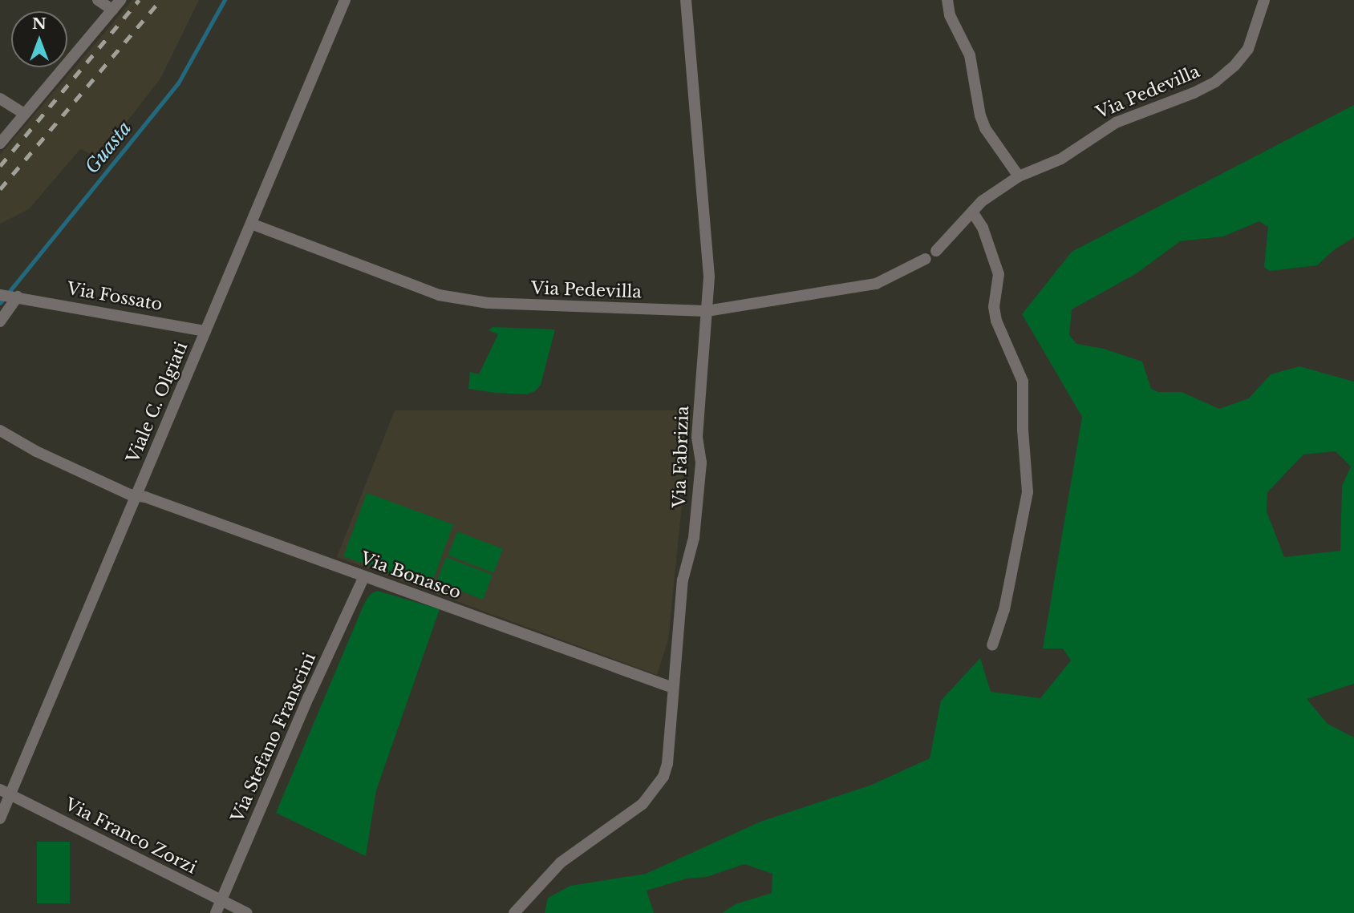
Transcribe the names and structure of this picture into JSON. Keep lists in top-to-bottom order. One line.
{"streets":{"street":["Via Pedevilla","Via Fossato","Viale C. Olgiati","Via Fabrizia","Via Bonasco","Via Stefano Franscini","Via Franco Zorzi"]},"crossings":[["Via Pedevilla","Viale C. Olgiati"],["Via Pedevilla","Via Fabrizia"],["Via Fossato","Viale C. Olgiati"],["Viale C. Olgiati","Via Bonasco"],["Viale C. Olgiati","Via Franco Zorzi"],["Via Fabrizia","Via Bonasco"],["Via Bonasco","Via Stefano Franscini"],["Via Stefano Franscini","Via Franco Zorzi"]],"water":["Guasta"],"north":"top"}
